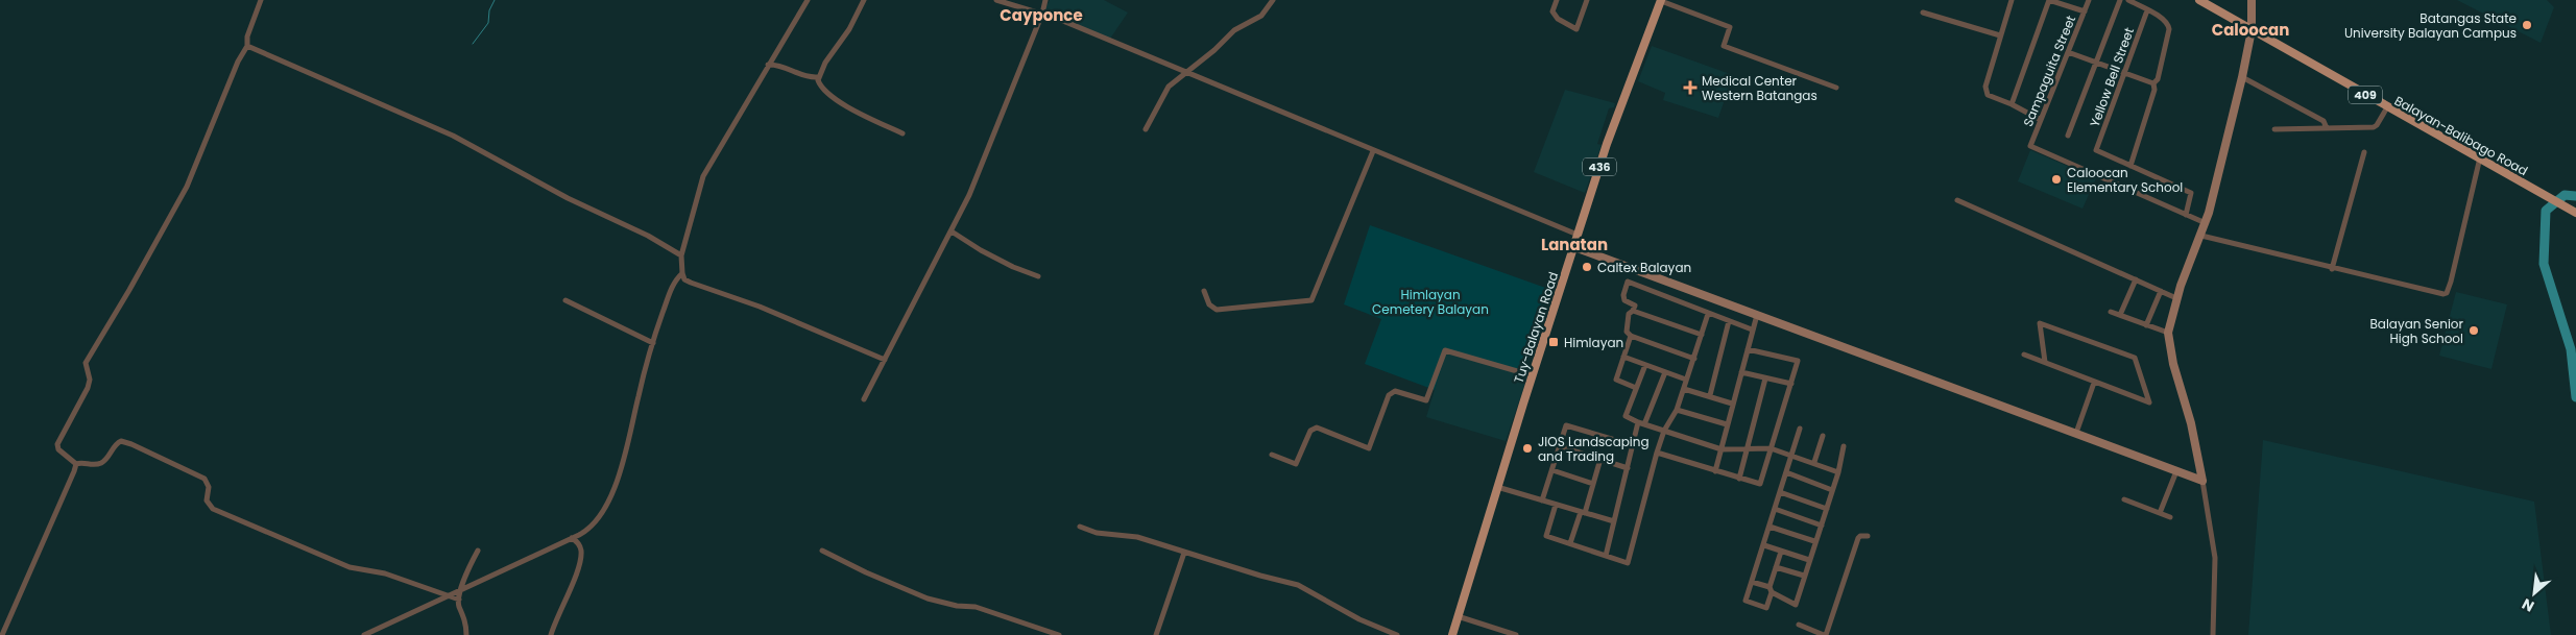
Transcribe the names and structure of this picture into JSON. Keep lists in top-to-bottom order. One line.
{"streets":{"main road":["409","Balayan-Balibago Road","436","Tuy-Balayan Road"],"street":["Sampaguita Street","Yellow Bell Street"]},"districts":["Cayponce","Caloocan","Lanatan"],"parks":["Himlayan Cemetery Balayan"],"places":{"other":["Batangas State University Balayan Campus","Caloocan Elementary School","Caltex Balayan","Balayan Senior High School","JIOS Landscaping and Trading"],"health":["Medical Center Western Batangas"],"transit":["Himlayan"]},"north":"bottom left"}
